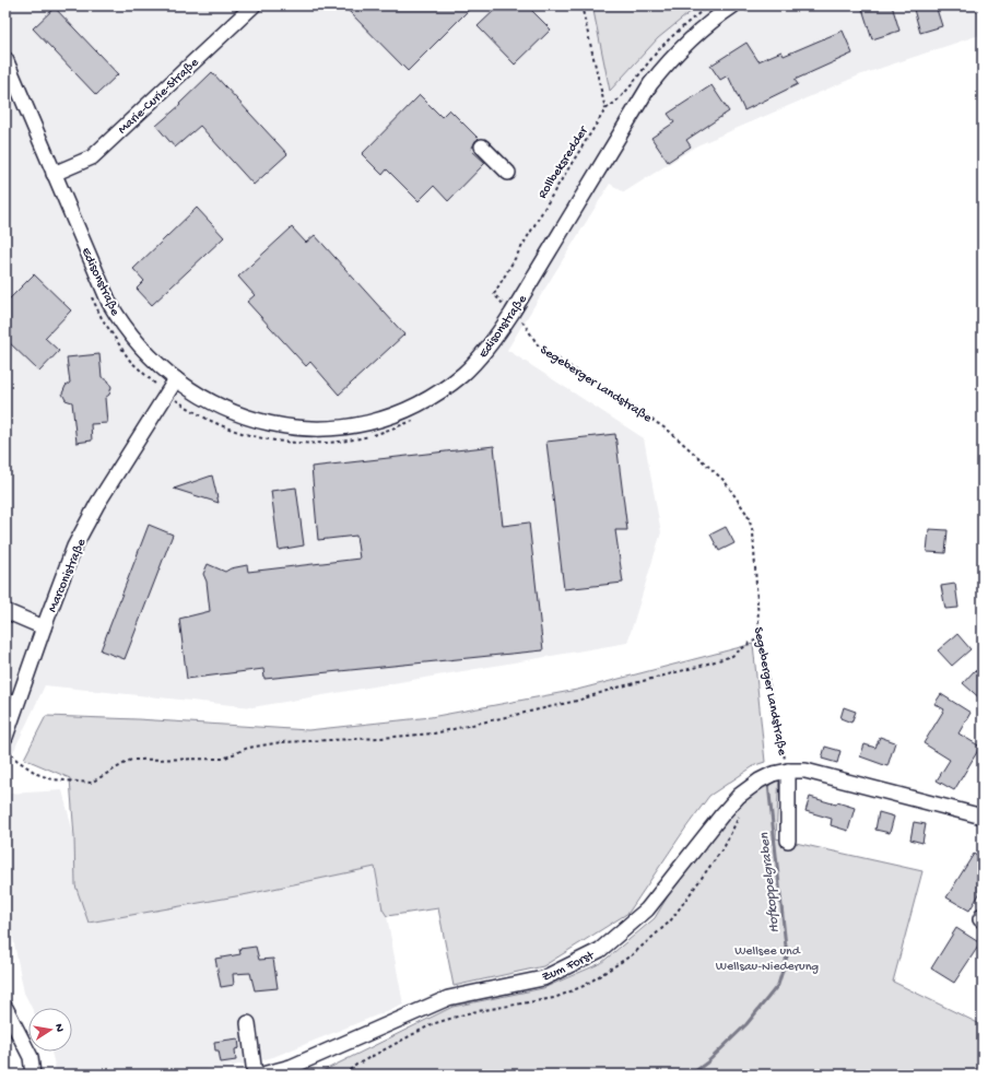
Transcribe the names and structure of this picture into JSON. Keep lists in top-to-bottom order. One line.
{"streets":{"street":["Marie-Curie-Straße","Edisonstraße","Segeberger Landstraße","Marconistraße","Zum Forst"],"path":["Rollbeksredder"]},"crossings":[["Marie-Curie-Straße","Edisonstraße"],["Rollbeksredder","Edisonstraße"],["Rollbeksredder","Segeberger Landstraße"],["Edisonstraße","Segeberger Landstraße"],["Edisonstraße","Marconistraße"],["Segeberger Landstraße","Zum Forst"]],"water":["Hofkoppelgraben"],"parks":["Wellsee und Wellsau-Niederung"],"north":"right"}
